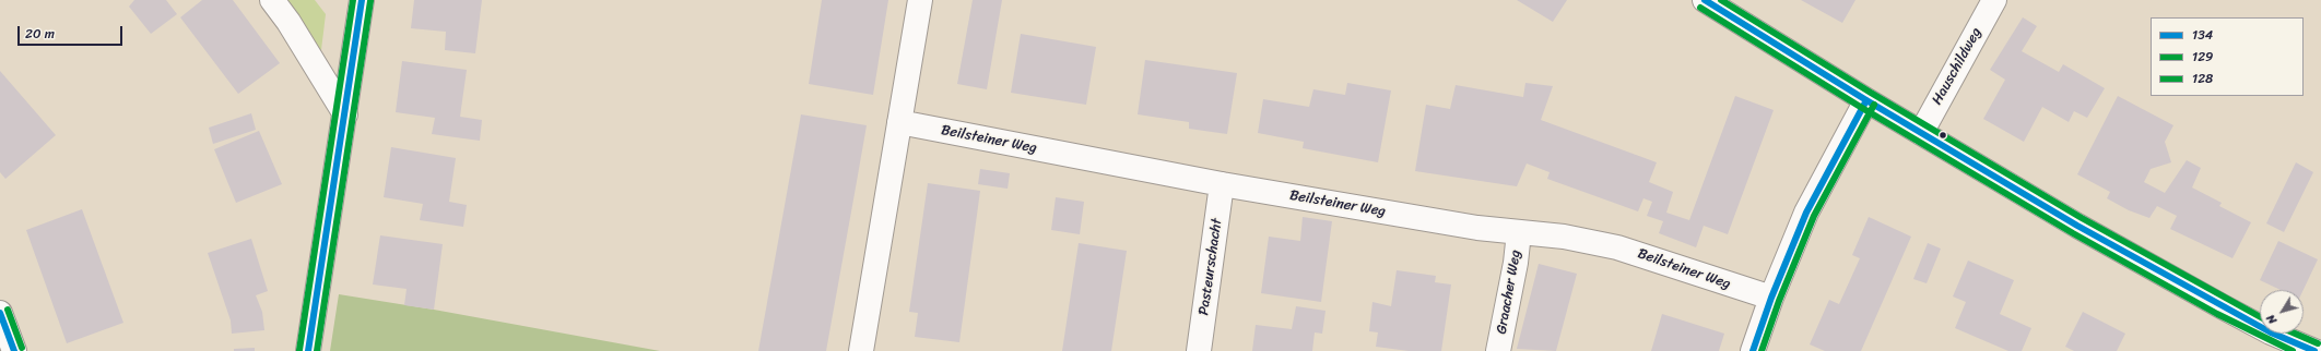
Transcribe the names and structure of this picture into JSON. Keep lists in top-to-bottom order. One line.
{"streets":{"street":["Hauschildweg","Beilsteiner Weg","Pasteurschacht","Graacher Weg"]},"crossings":[["Beilsteiner Weg","Pasteurschacht"],["Beilsteiner Weg","Graacher Weg"]],"lines":["transit line 134","transit line 128","transit line 129"],"legend":["134","129","128"],"scale_bar":"20 m","north":"bottom left"}
